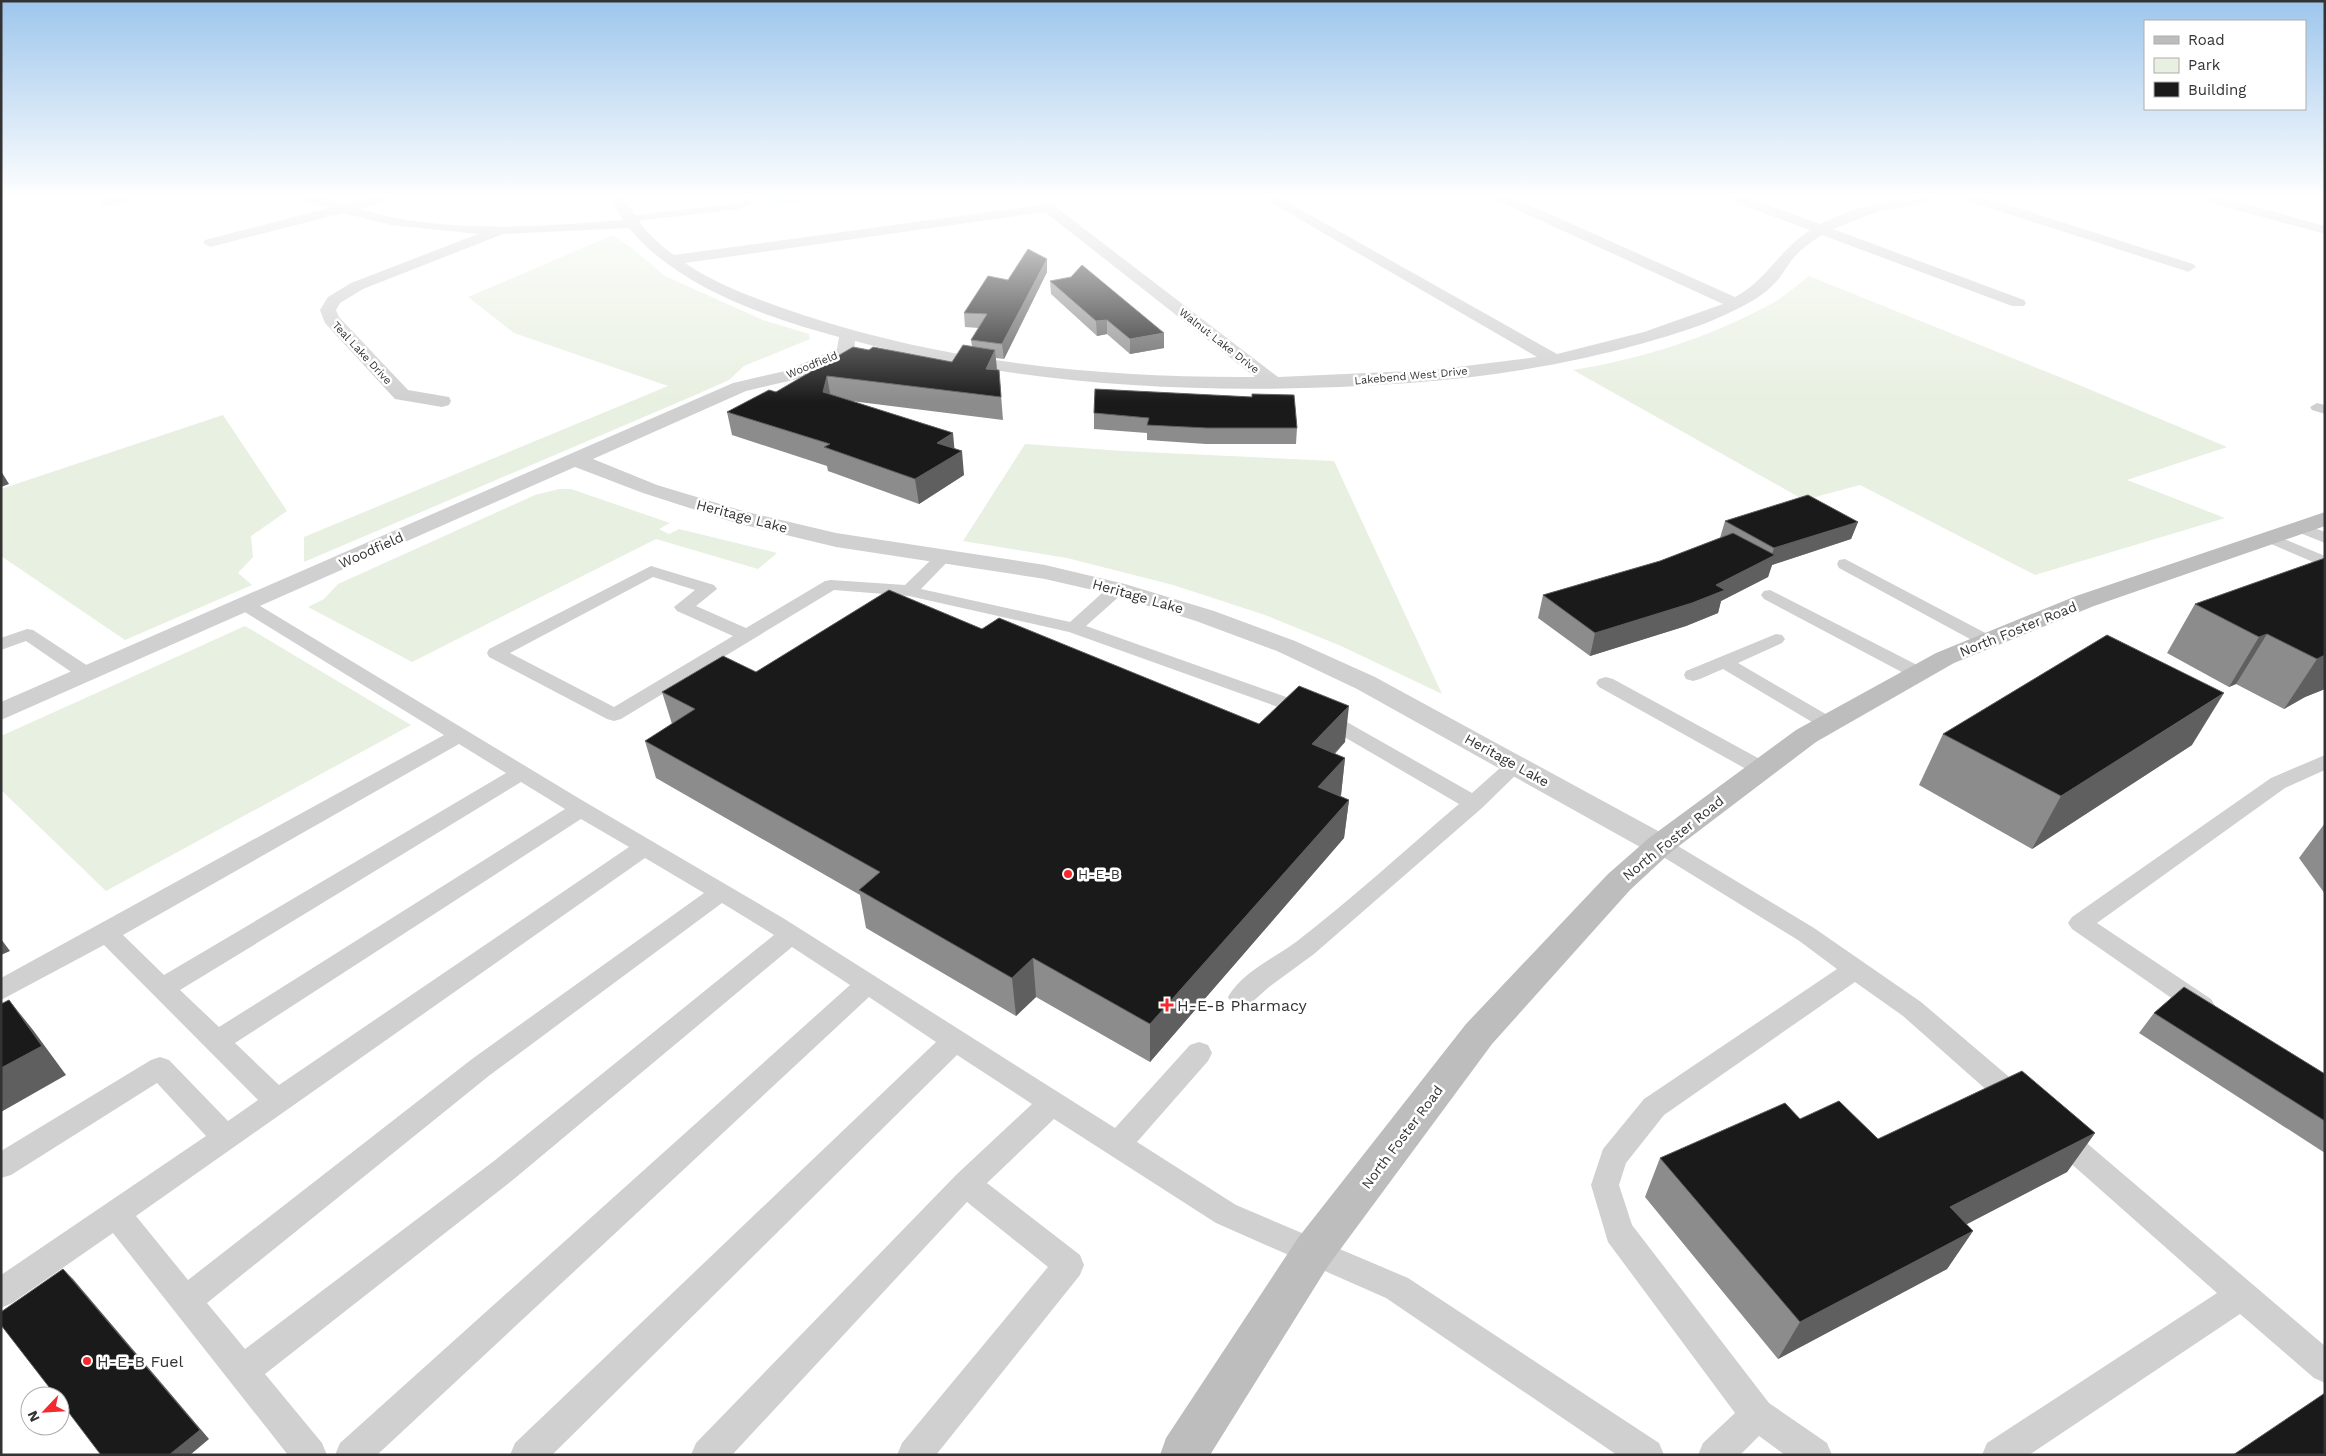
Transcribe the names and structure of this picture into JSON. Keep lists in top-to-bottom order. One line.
{"streets":{"main road":["North Foster Road"],"street":["Walnut Lake Drive","Teal Lake Drive","Woodfield","Lakebend West Drive","Heritage Lake"]},"crossings":[["Walnut Lake Drive","Lakebend West Drive"],["Woodfield","Lakebend West Drive"],["Woodfield","Heritage Lake"],["Heritage Lake","North Foster Road"]],"places":{"other":["H-E-B","H-E-B Fuel"],"health":["H-E-B Pharmacy"]},"legend":["Road","Park","Building"],"north":"bottom left"}
